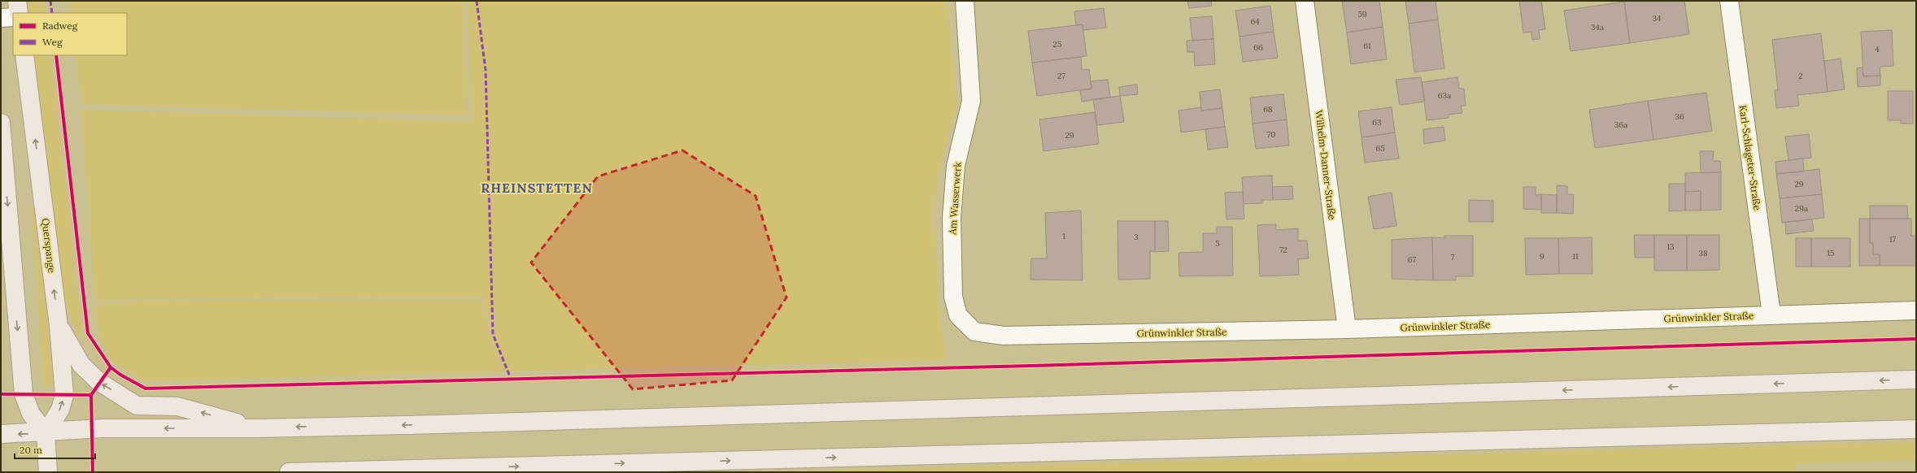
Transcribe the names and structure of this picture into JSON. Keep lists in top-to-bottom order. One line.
{"streets":{"main road":["Querspange"],"street":["Karl-Schlageter-Straße","Wilhelm-Danner-Straße","Am Wasserwerk","Grünwinkler Straße"]},"crossings":[["Karl-Schlageter-Straße","Grünwinkler Straße"],["Wilhelm-Danner-Straße","Grünwinkler Straße"],["Am Wasserwerk","Grünwinkler Straße"]],"districts":["RHEINSTETTEN"],"house_numbers":["59","34","64","34a","25","61","66","4","27","2","63a","68","36","63","36a","70","29","65","29","29a","1","3","17","5","13","72","38","15","9","11","7","67"],"legend":["Radweg","Weg"],"scale_bar":"20 m"}
